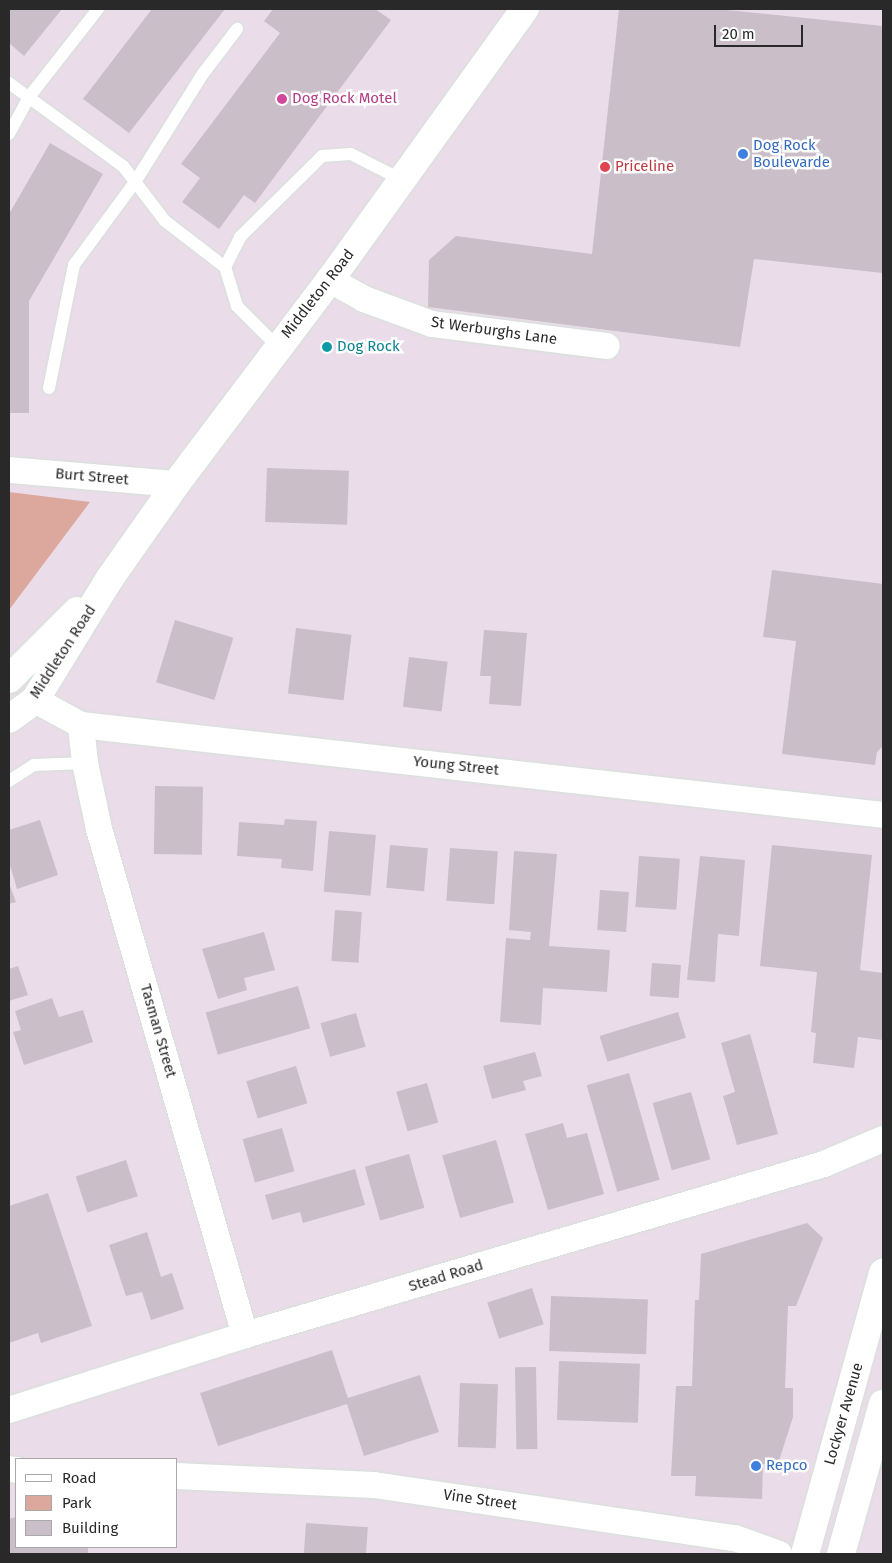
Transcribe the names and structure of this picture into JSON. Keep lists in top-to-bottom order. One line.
{"streets":{"main road":["Middleton Road","Lockyer Avenue"],"street":["St Werburghs Lane","Burt Street","Young Street","Tasman Street","Stead Road","Vine Street"]},"crossings":[["Middleton Road","St Werburghs Lane"],["Middleton Road","Burt Street"],["Middleton Road","Young Street"],["Young Street","Tasman Street"],["Tasman Street","Stead Road"]],"places":["Dog Rock Motel","Dog Rock Boulevarde","Priceline","Dog Rock","Repco"],"legend":["Road","Park","Building"],"scale_bar":"20 m"}
